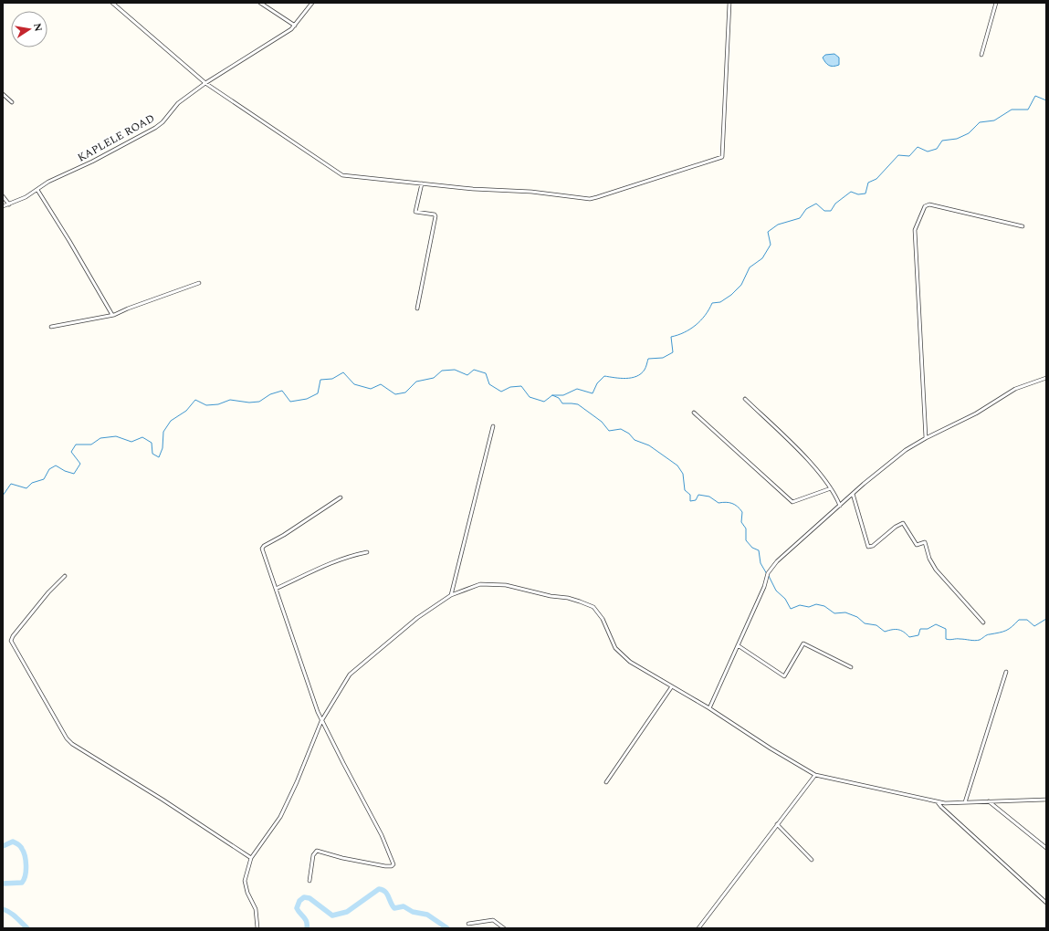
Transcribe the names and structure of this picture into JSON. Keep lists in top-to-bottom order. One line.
{"streets":{"street":["KAPLELE ROAD"]},"north":"right"}
